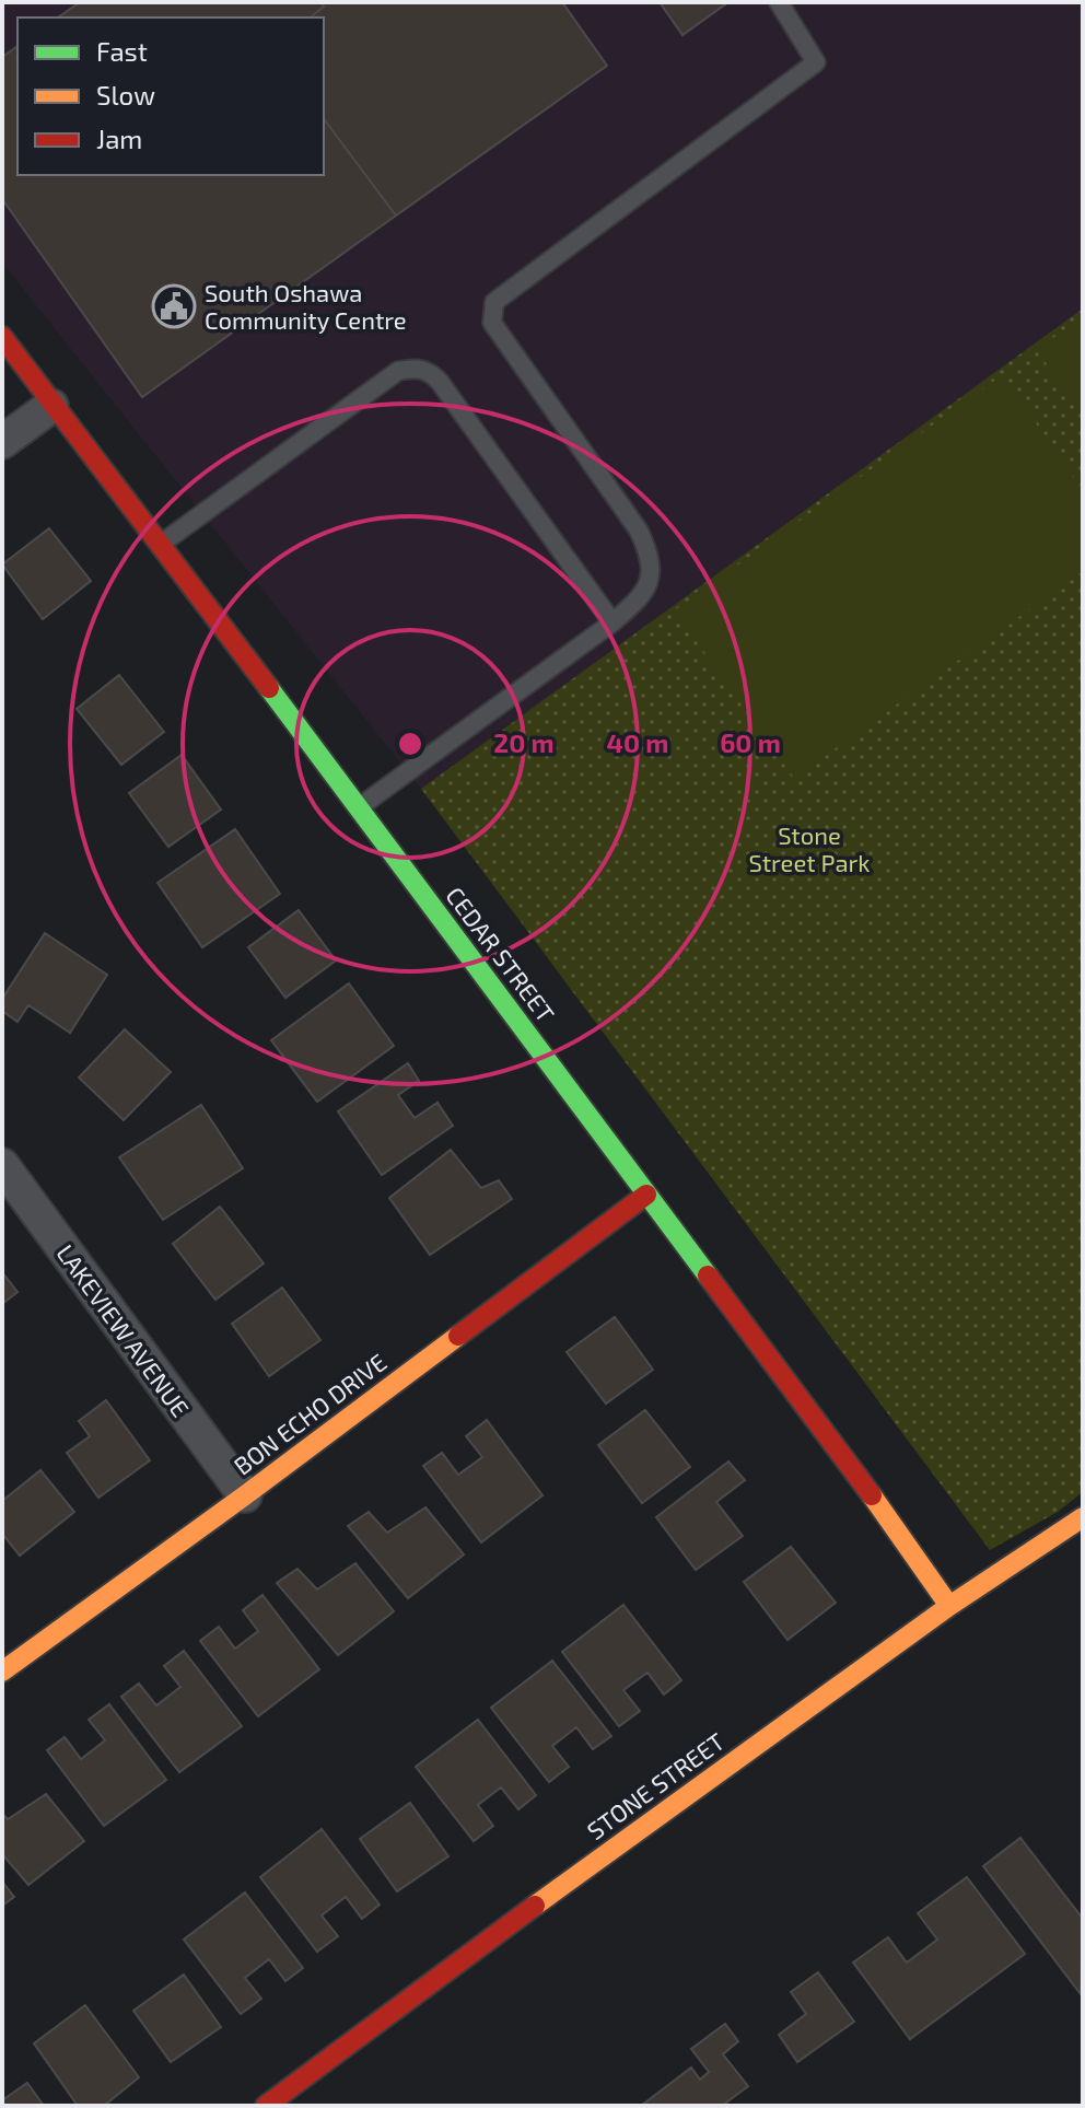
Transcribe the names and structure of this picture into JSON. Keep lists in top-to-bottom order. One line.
{"streets":{"street":["CEDAR STREET","LAKEVIEW AVENUE","BON ECHO DRIVE","STONE STREET"]},"crossings":[["CEDAR STREET","BON ECHO DRIVE"],["CEDAR STREET","STONE STREET"],["LAKEVIEW AVENUE","BON ECHO DRIVE"]],"parks":["Stone Street Park"],"places":{"public building":["South Oshawa Community Centre"]},"legend":["Fast","Slow","Jam"],"rings":["20 m","40 m","60 m"]}
